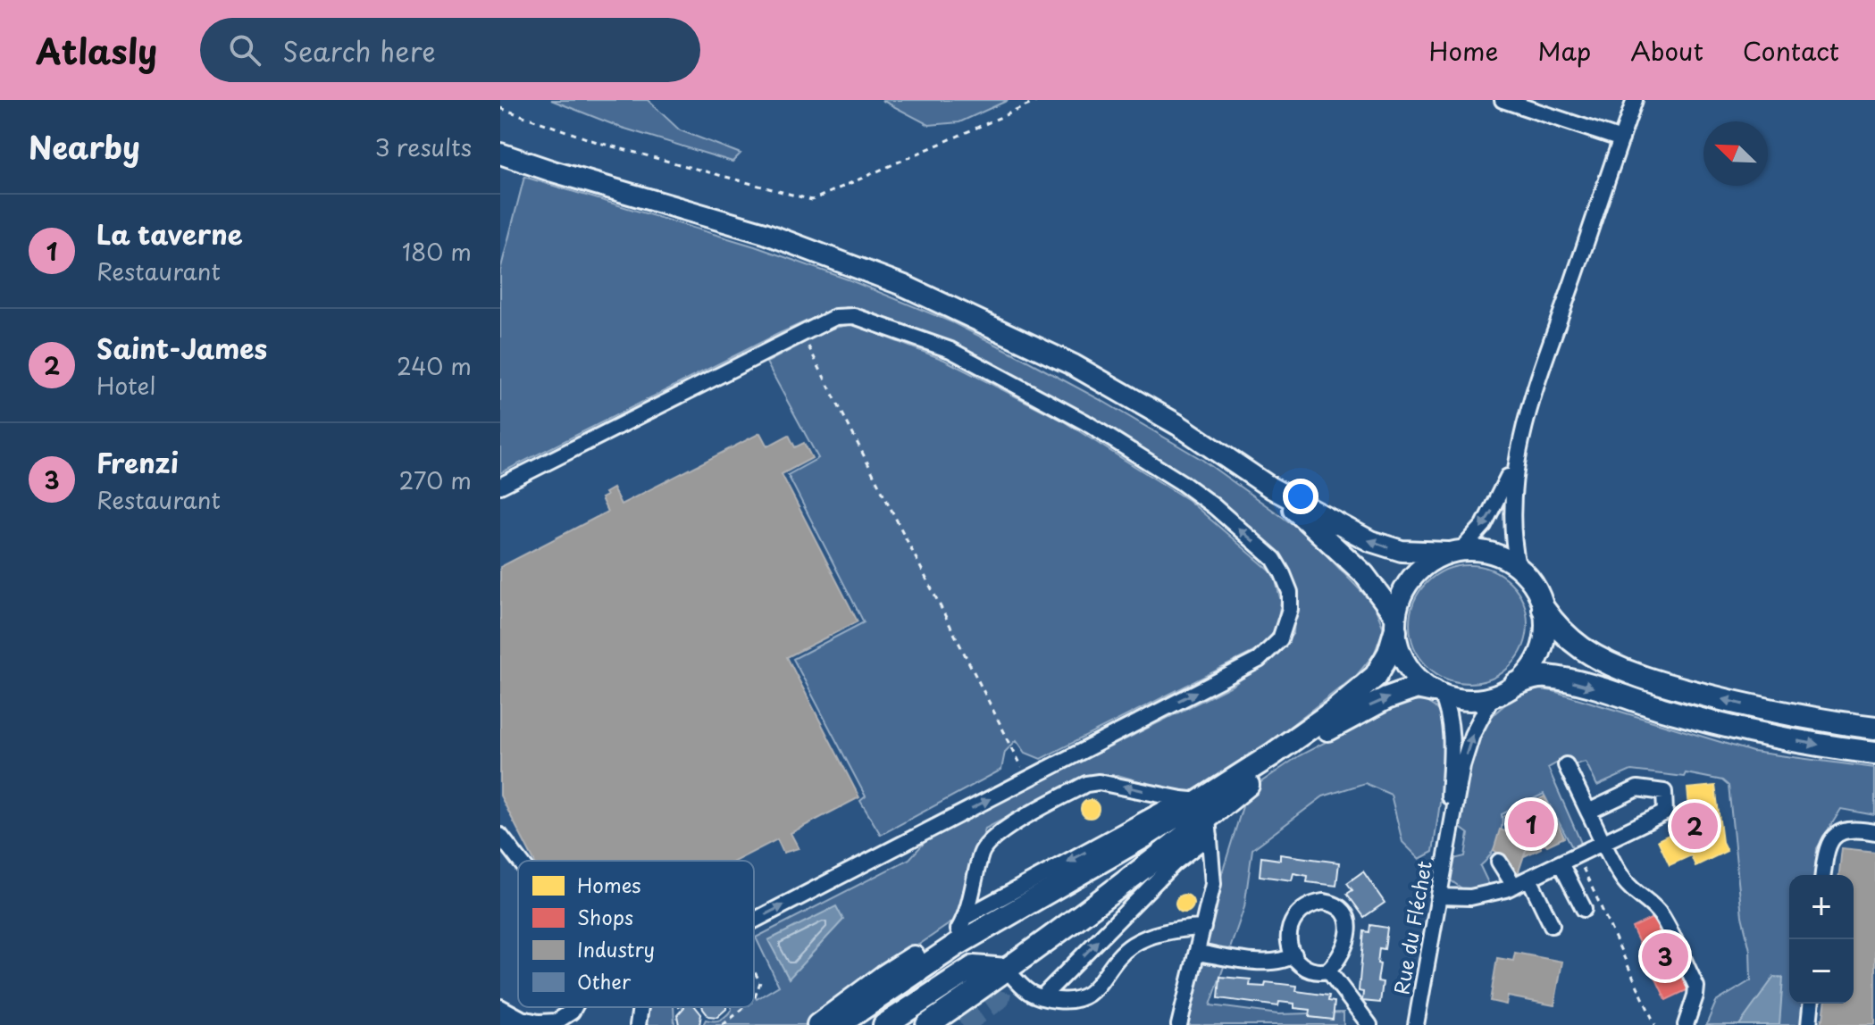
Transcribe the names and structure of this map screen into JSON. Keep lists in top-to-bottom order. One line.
{"streets":{"street":["Rue du Fléchet"]},"legend":["Homes","Shops","Industry","Other"],"north":"top left","page":{"header":"Atlasly","search":"Search here","nav":["Home","Map","About","Contact"],"heading":["Nearby","3 results"],"list":[{"mark":"1","name":"La taverne","note":"Restaurant","value":"180 m"},{"mark":"2","name":"Saint-James","note":"Hotel","value":"240 m"},{"mark":"3","name":"Frenzi","note":"Restaurant","value":"270 m"}],"pins":["1","2","3"],"map_buttons":["+","−"]}}
